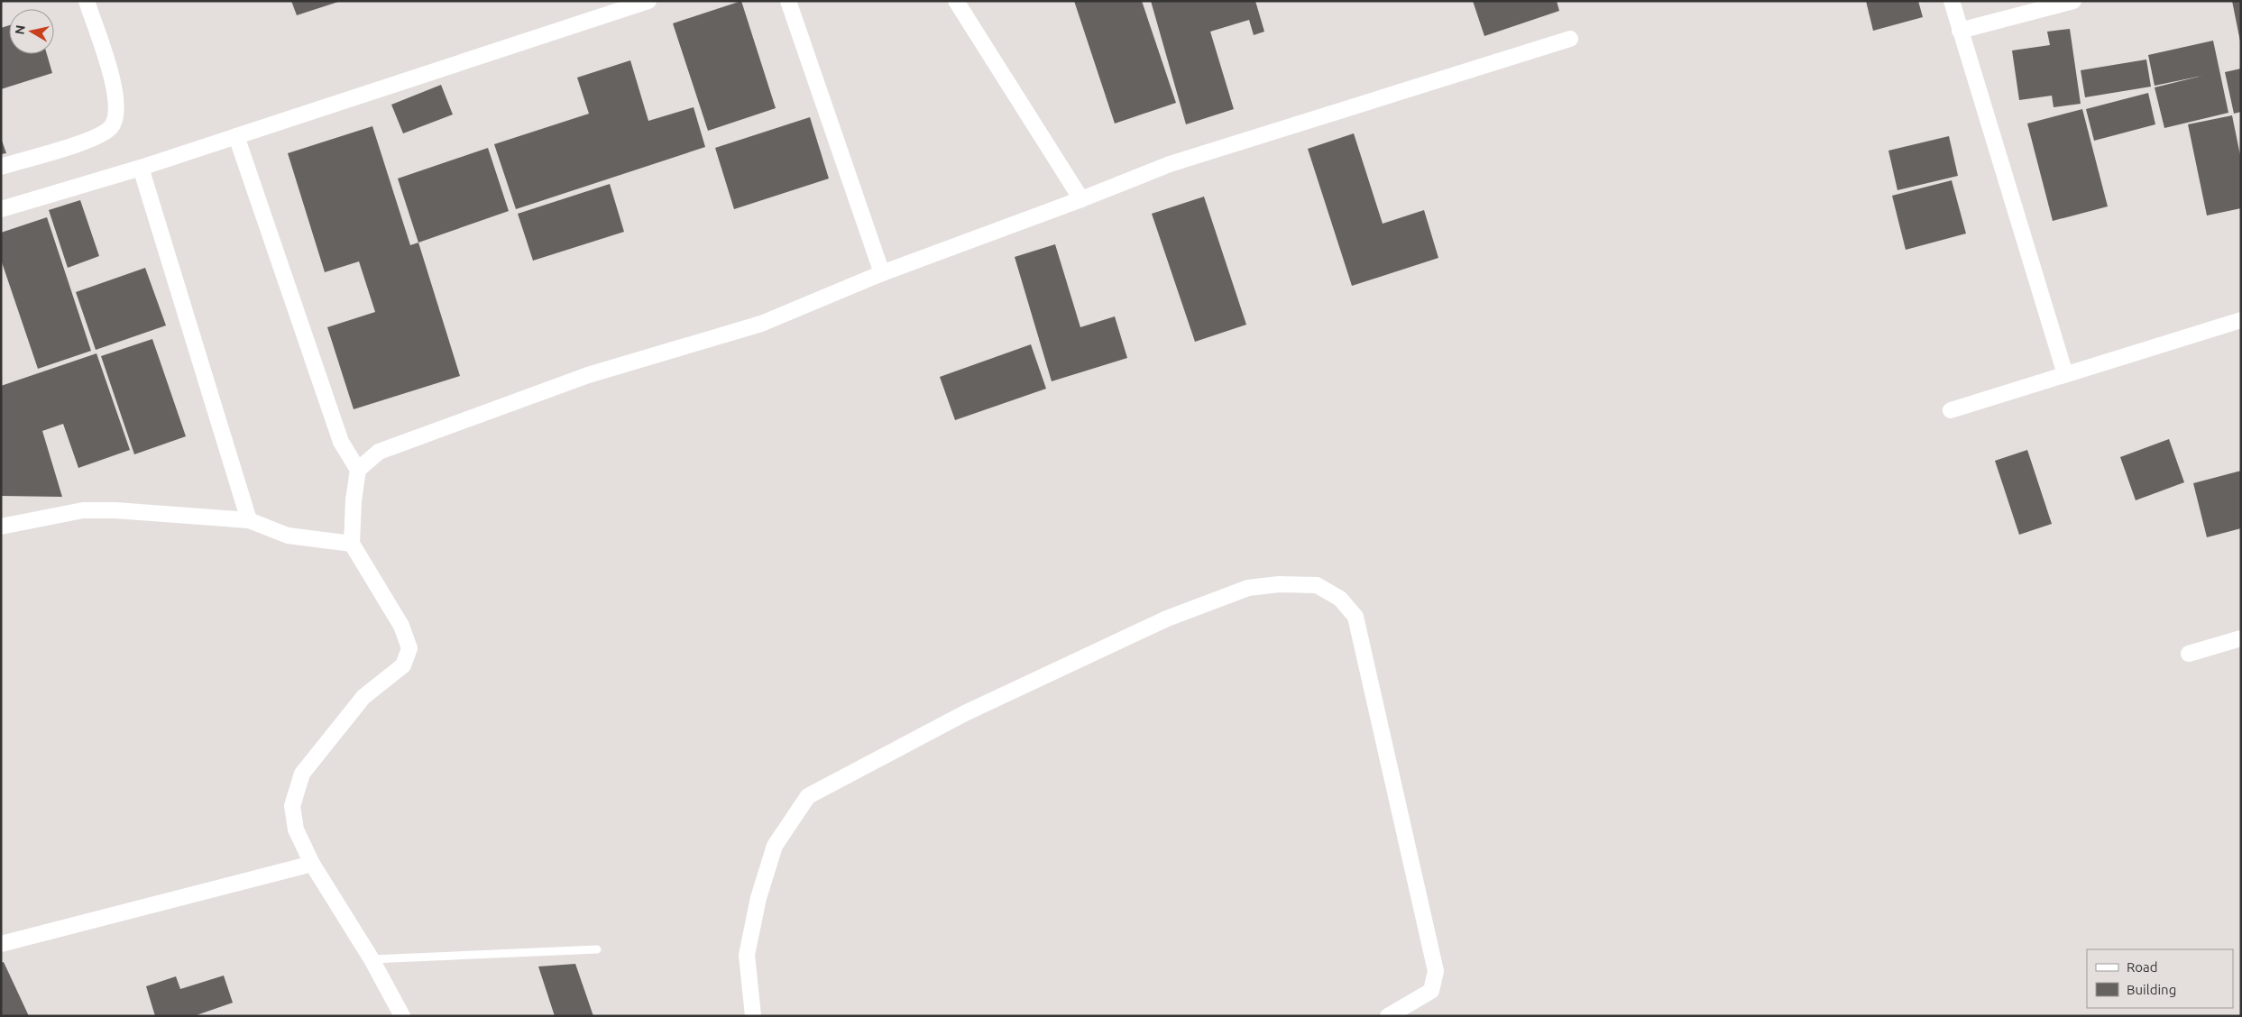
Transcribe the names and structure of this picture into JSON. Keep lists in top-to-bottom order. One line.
{"legend":["Road","Building"],"north":"left"}
